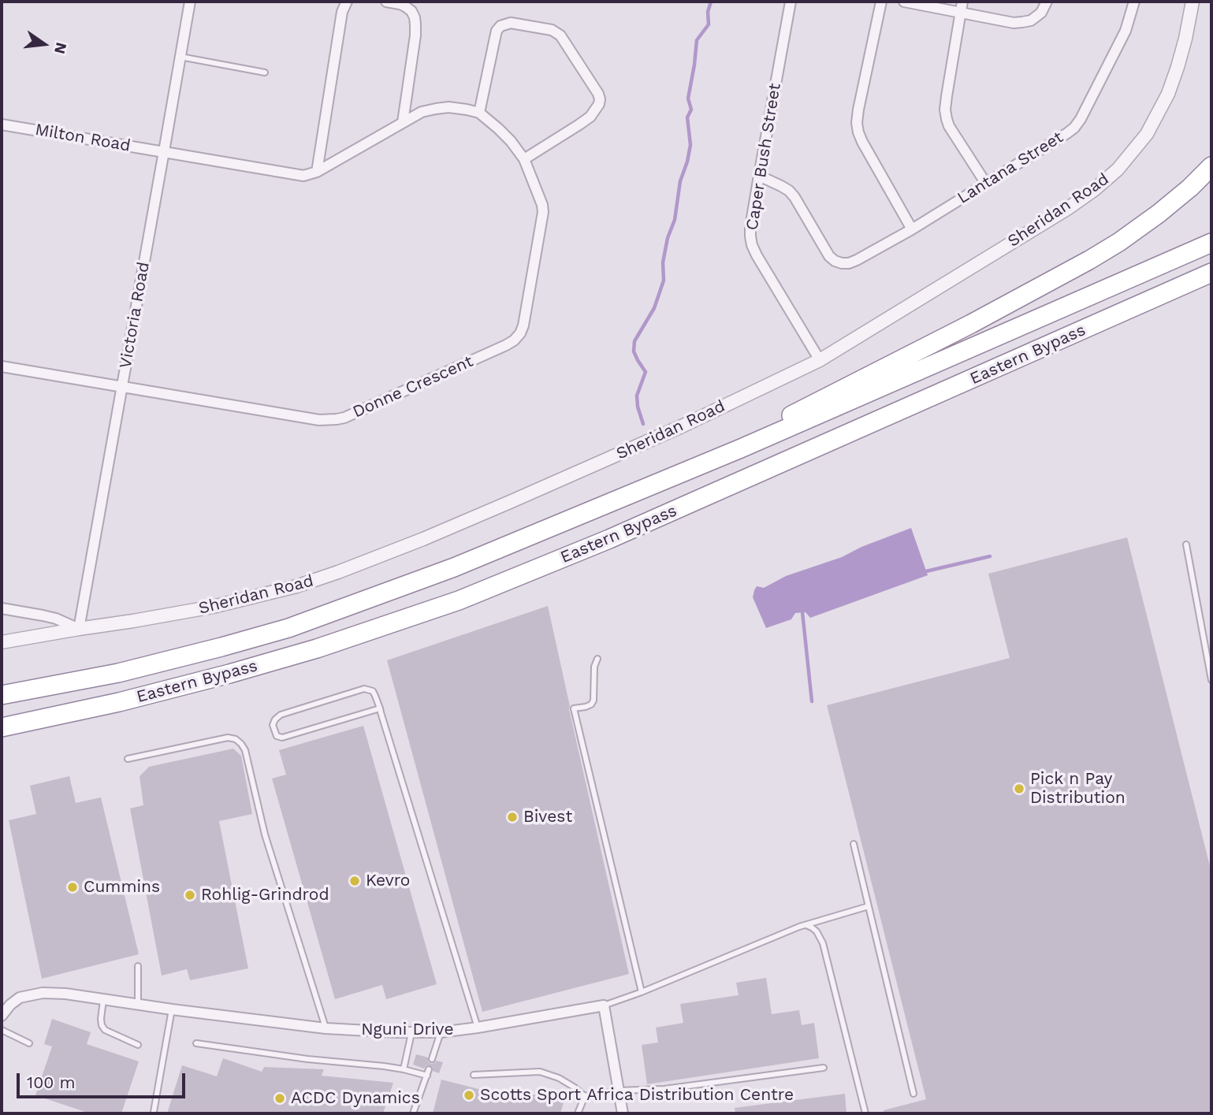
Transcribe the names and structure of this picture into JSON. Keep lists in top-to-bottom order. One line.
{"streets":{"highway":["Eastern Bypass"],"street":["Milton Road","Caper Bush Street","Lantana Street","Sheridan Road","Victoria Road","Donne Crescent","Nguni Drive"]},"crossings":[["Milton Road","Victoria Road"],["Caper Bush Street","Lantana Street"],["Caper Bush Street","Sheridan Road"],["Sheridan Road","Victoria Road"],["Victoria Road","Donne Crescent"]],"places":["Pick n Pay Distribution","Bivest","Kevro","Cummins","Rohlig-Grindrod","Scotts Sport Africa Distribution Centre","ACDC Dynamics"],"scale_bar":"100 m","north":"right"}
